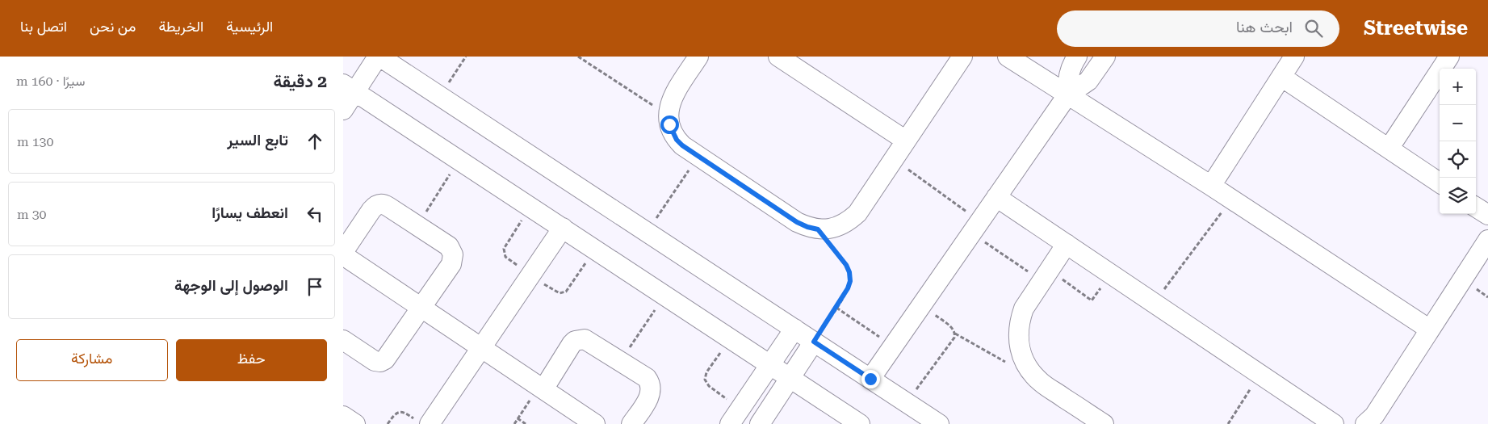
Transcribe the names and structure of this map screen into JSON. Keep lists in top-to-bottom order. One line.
{"page":{"header":"Streetwise","search":"ابحث هنا","nav":["الرئيسية","الخريطة","من نحن","اتصل بنا"],"heading":["2 دقيقة","سيرًا · 160 m"],"map_buttons":["+","−"],"list":[["تابع السير","130 m"],["انعطف يسارًا","30 m"],"الوصول إلى الوجهة"],"buttons":["حفظ","مشاركة"]}}
